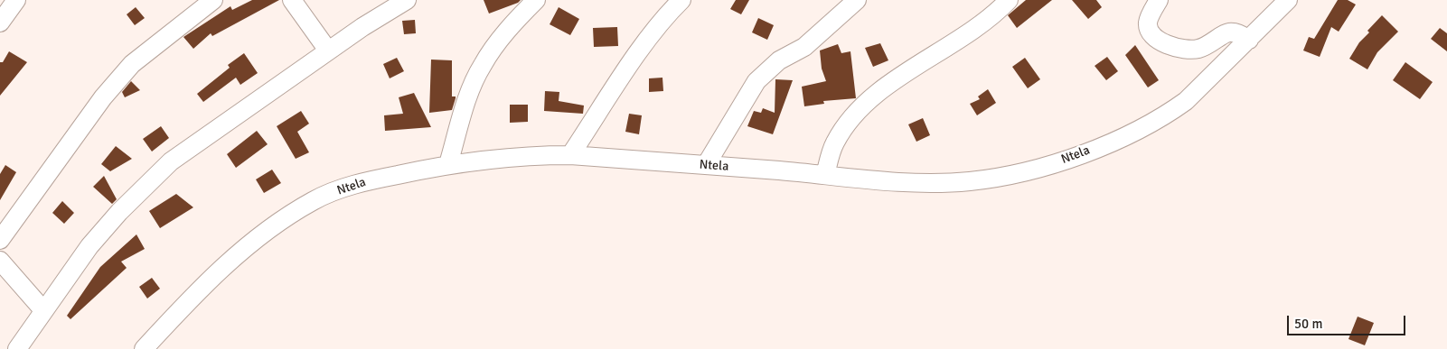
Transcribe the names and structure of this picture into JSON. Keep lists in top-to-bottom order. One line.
{"streets":{"street":["Ntela"]},"scale_bar":"50 m"}
